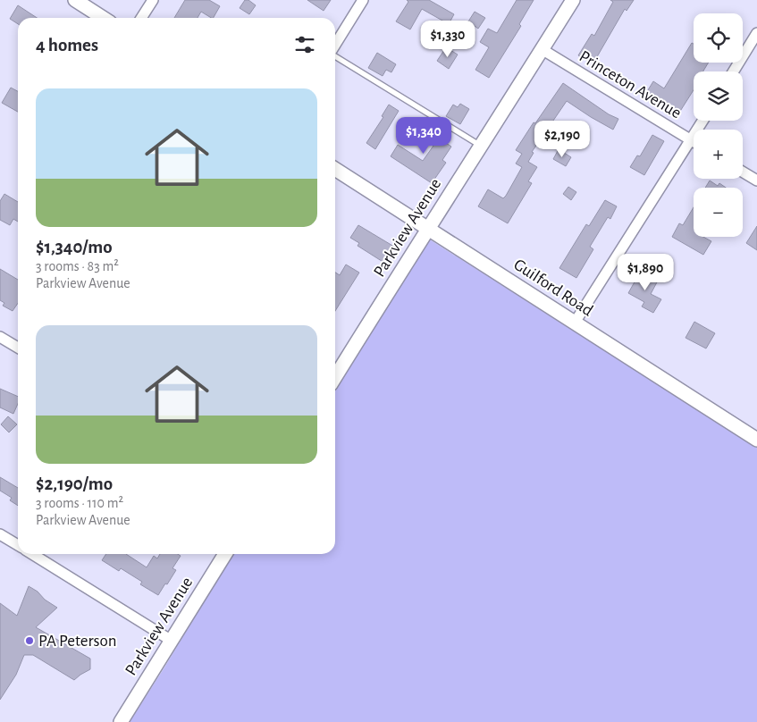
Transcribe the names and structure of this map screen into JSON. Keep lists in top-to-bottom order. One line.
{"streets":{"street":["Princeton Avenue","Parkview Avenue","Guilford Road"]},"crossings":[["Princeton Avenue","Parkview Avenue"],["Parkview Avenue","Guilford Road"]],"places":["PA Peterson"],"page":{"map_buttons":["+","−"],"heading":"4 homes","price":["$1,330","$1,340","$2,190","$1,890"],"list":[{"name":"$1,340/mo","note":"3 rooms · 83 m² · Parkview Avenue"},{"name":"$2,190/mo","note":"3 rooms · 110 m² · Parkview Avenue"}]}}
